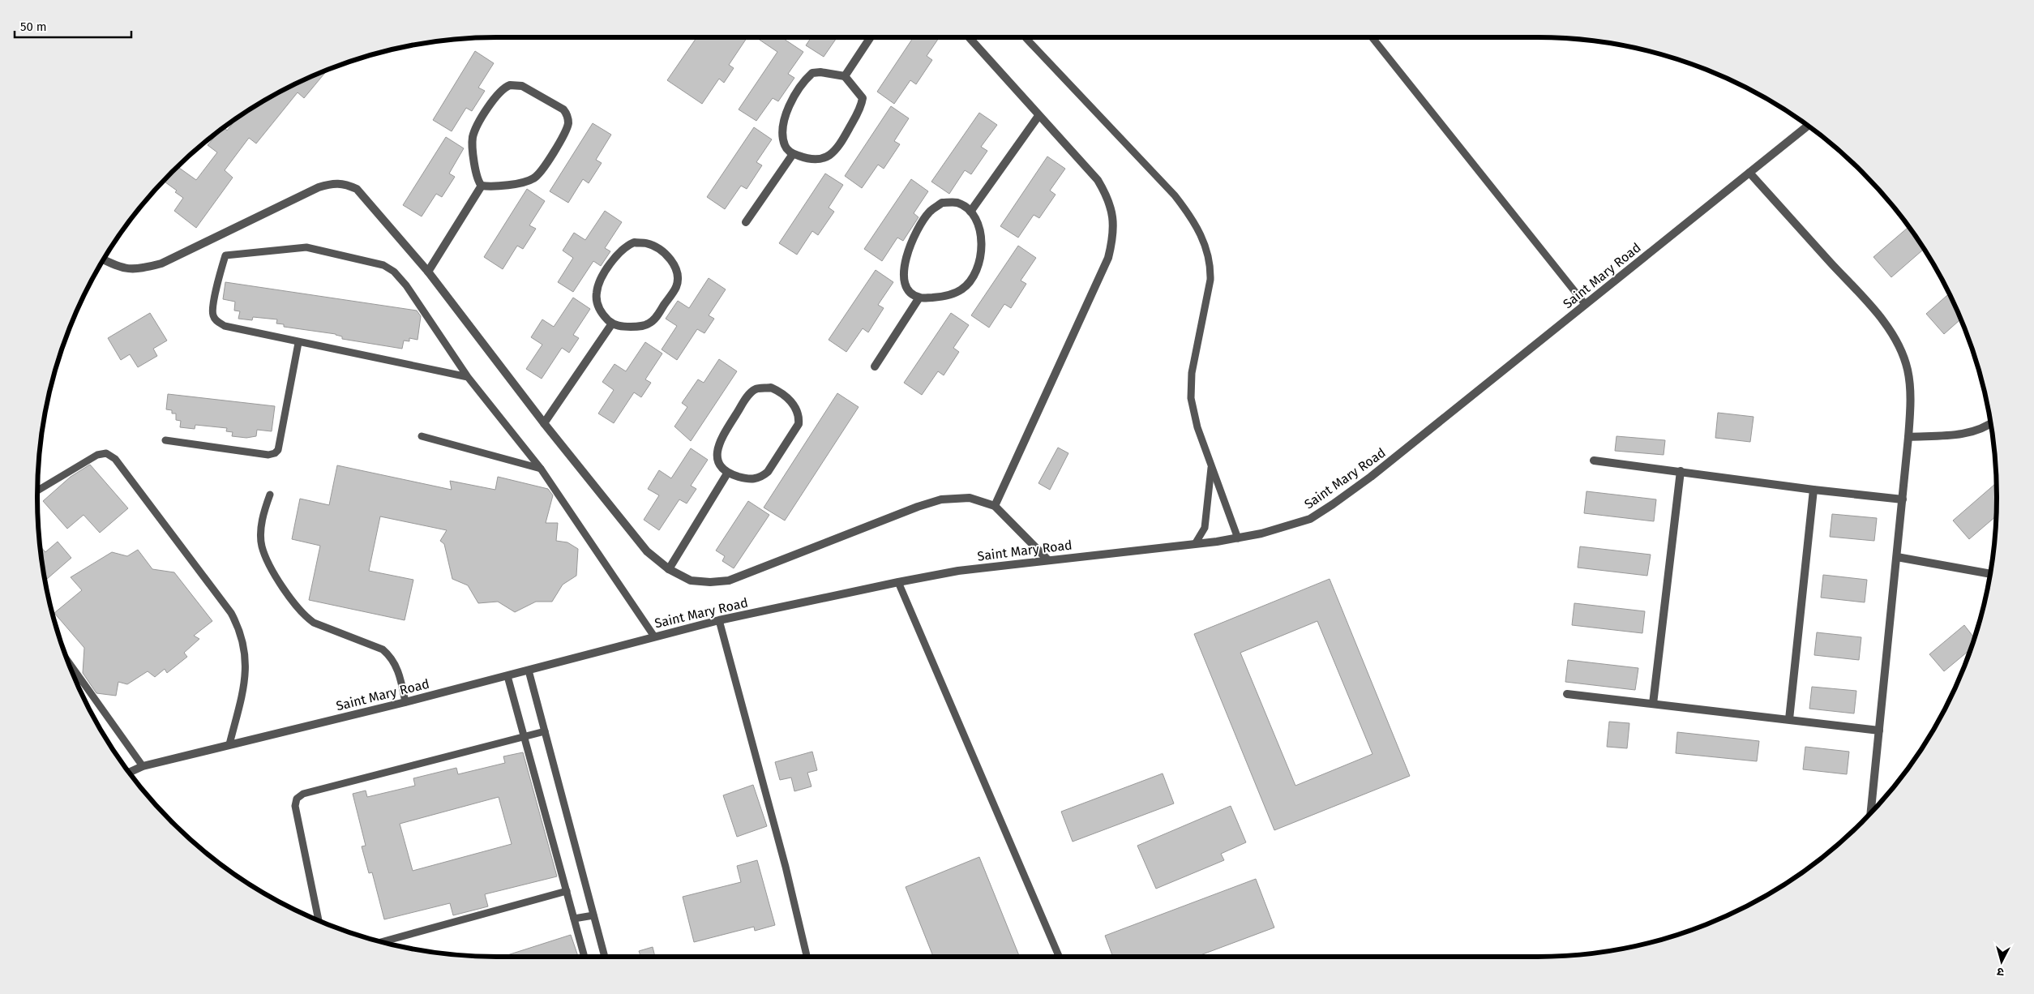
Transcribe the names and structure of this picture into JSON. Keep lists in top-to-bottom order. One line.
{"streets":{"street":["Saint Mary Road"]},"scale_bar":"50 m","north":"bottom"}
